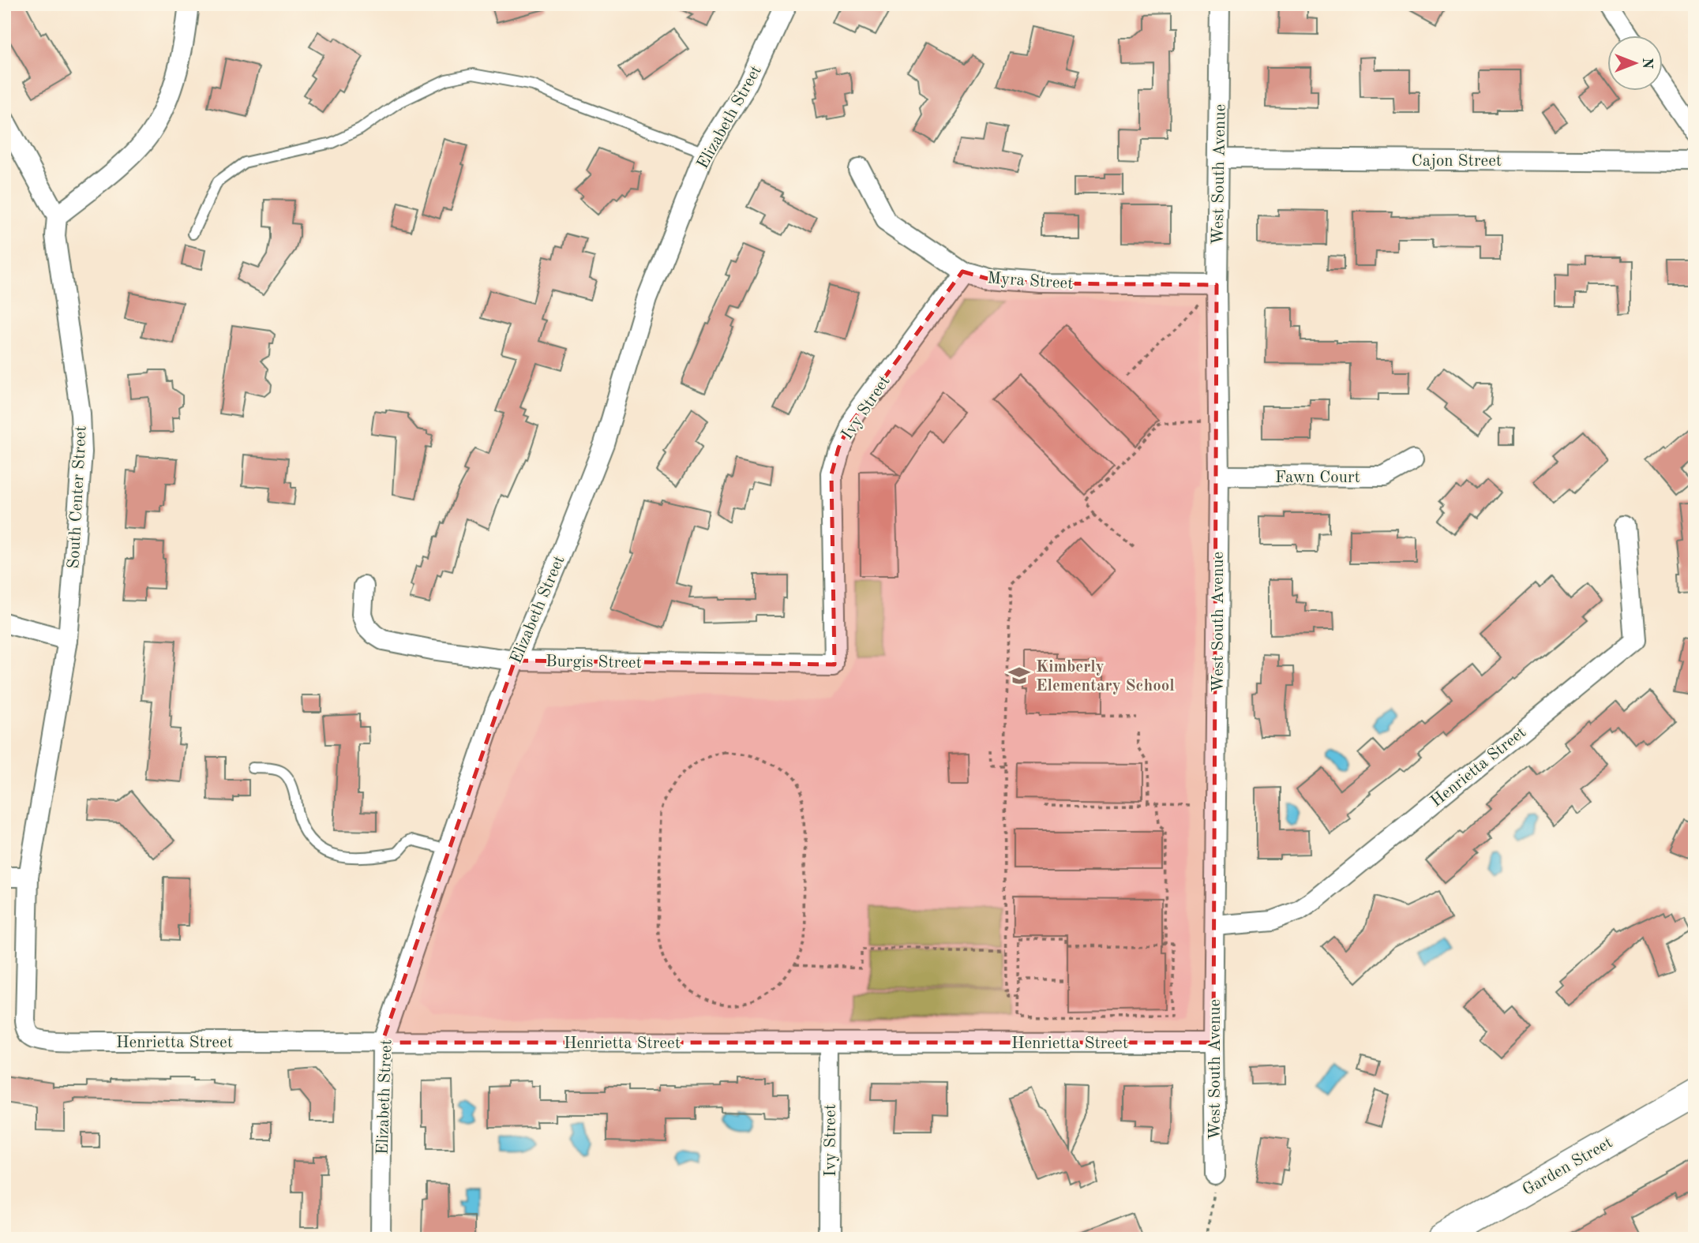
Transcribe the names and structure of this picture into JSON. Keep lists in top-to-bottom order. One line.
{"streets":{"street":["Elizabeth Street","Cajon Street","West South Avenue","Myra Street","Ivy Street","Fawn Court","South Center Street","Burgis Street","Henrietta Street","Garden Street"]},"crossings":[["Elizabeth Street","Burgis Street"],["Elizabeth Street","Henrietta Street"],["Cajon Street","West South Avenue"],["West South Avenue","Myra Street"],["West South Avenue","Fawn Court"],["West South Avenue","Henrietta Street"],["Myra Street","Ivy Street"],["Ivy Street","Burgis Street"],["Ivy Street","Henrietta Street"],["South Center Street","Henrietta Street"]],"places":{"school or university":["Kimberly Elementary School"]},"north":"right"}
